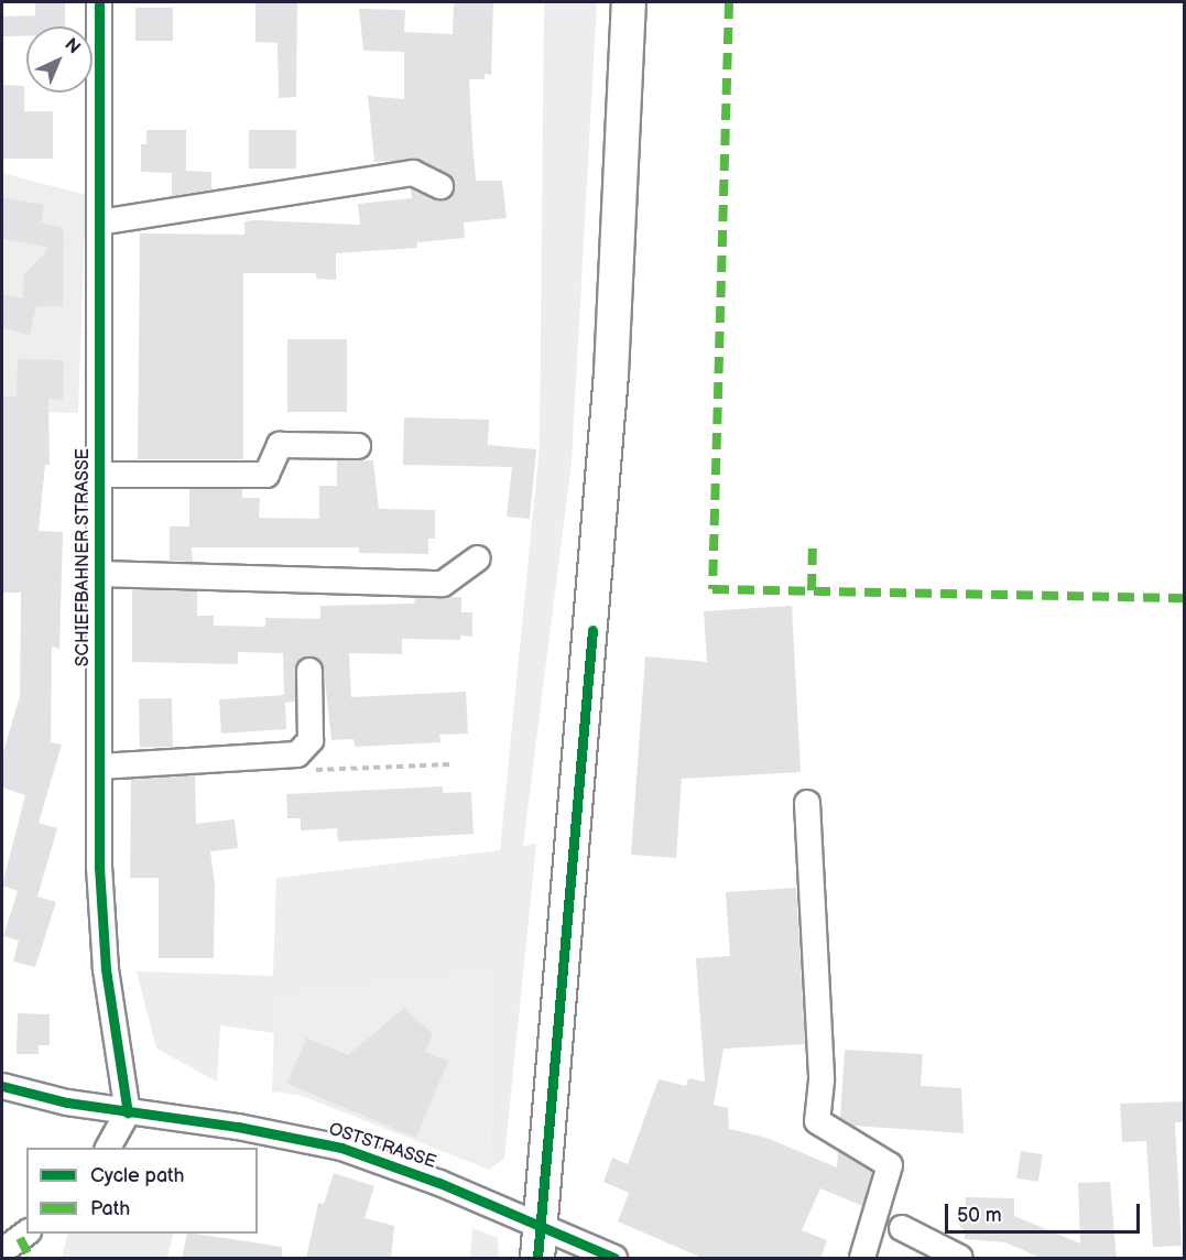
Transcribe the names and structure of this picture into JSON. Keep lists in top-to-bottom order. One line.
{"streets":{"street":["SCHIEFBAHNER STRASSE","OSTSTRASSE"]},"crossings":[["SCHIEFBAHNER STRASSE","OSTSTRASSE"]],"legend":["Cycle path","Path"],"scale_bar":"50 m","north":"top right"}
